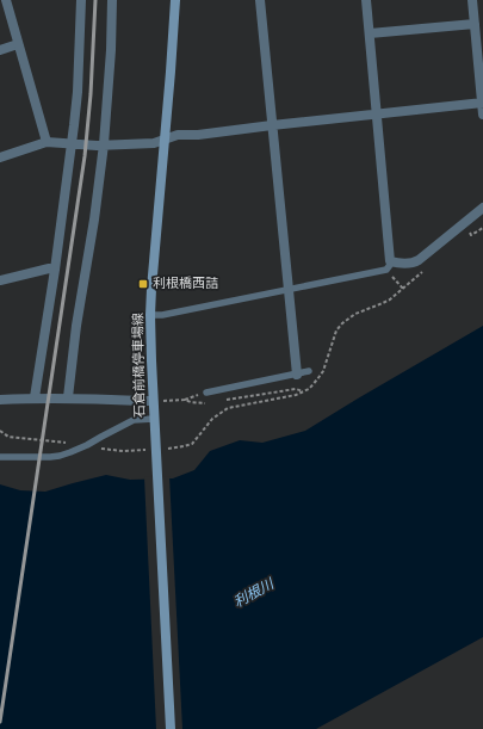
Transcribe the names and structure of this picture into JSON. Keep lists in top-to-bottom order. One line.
{"streets":{"main road":["石倉前橋停車場線"]},"water":["利根川"],"places":{"transit":["利根橋西詰"]}}
